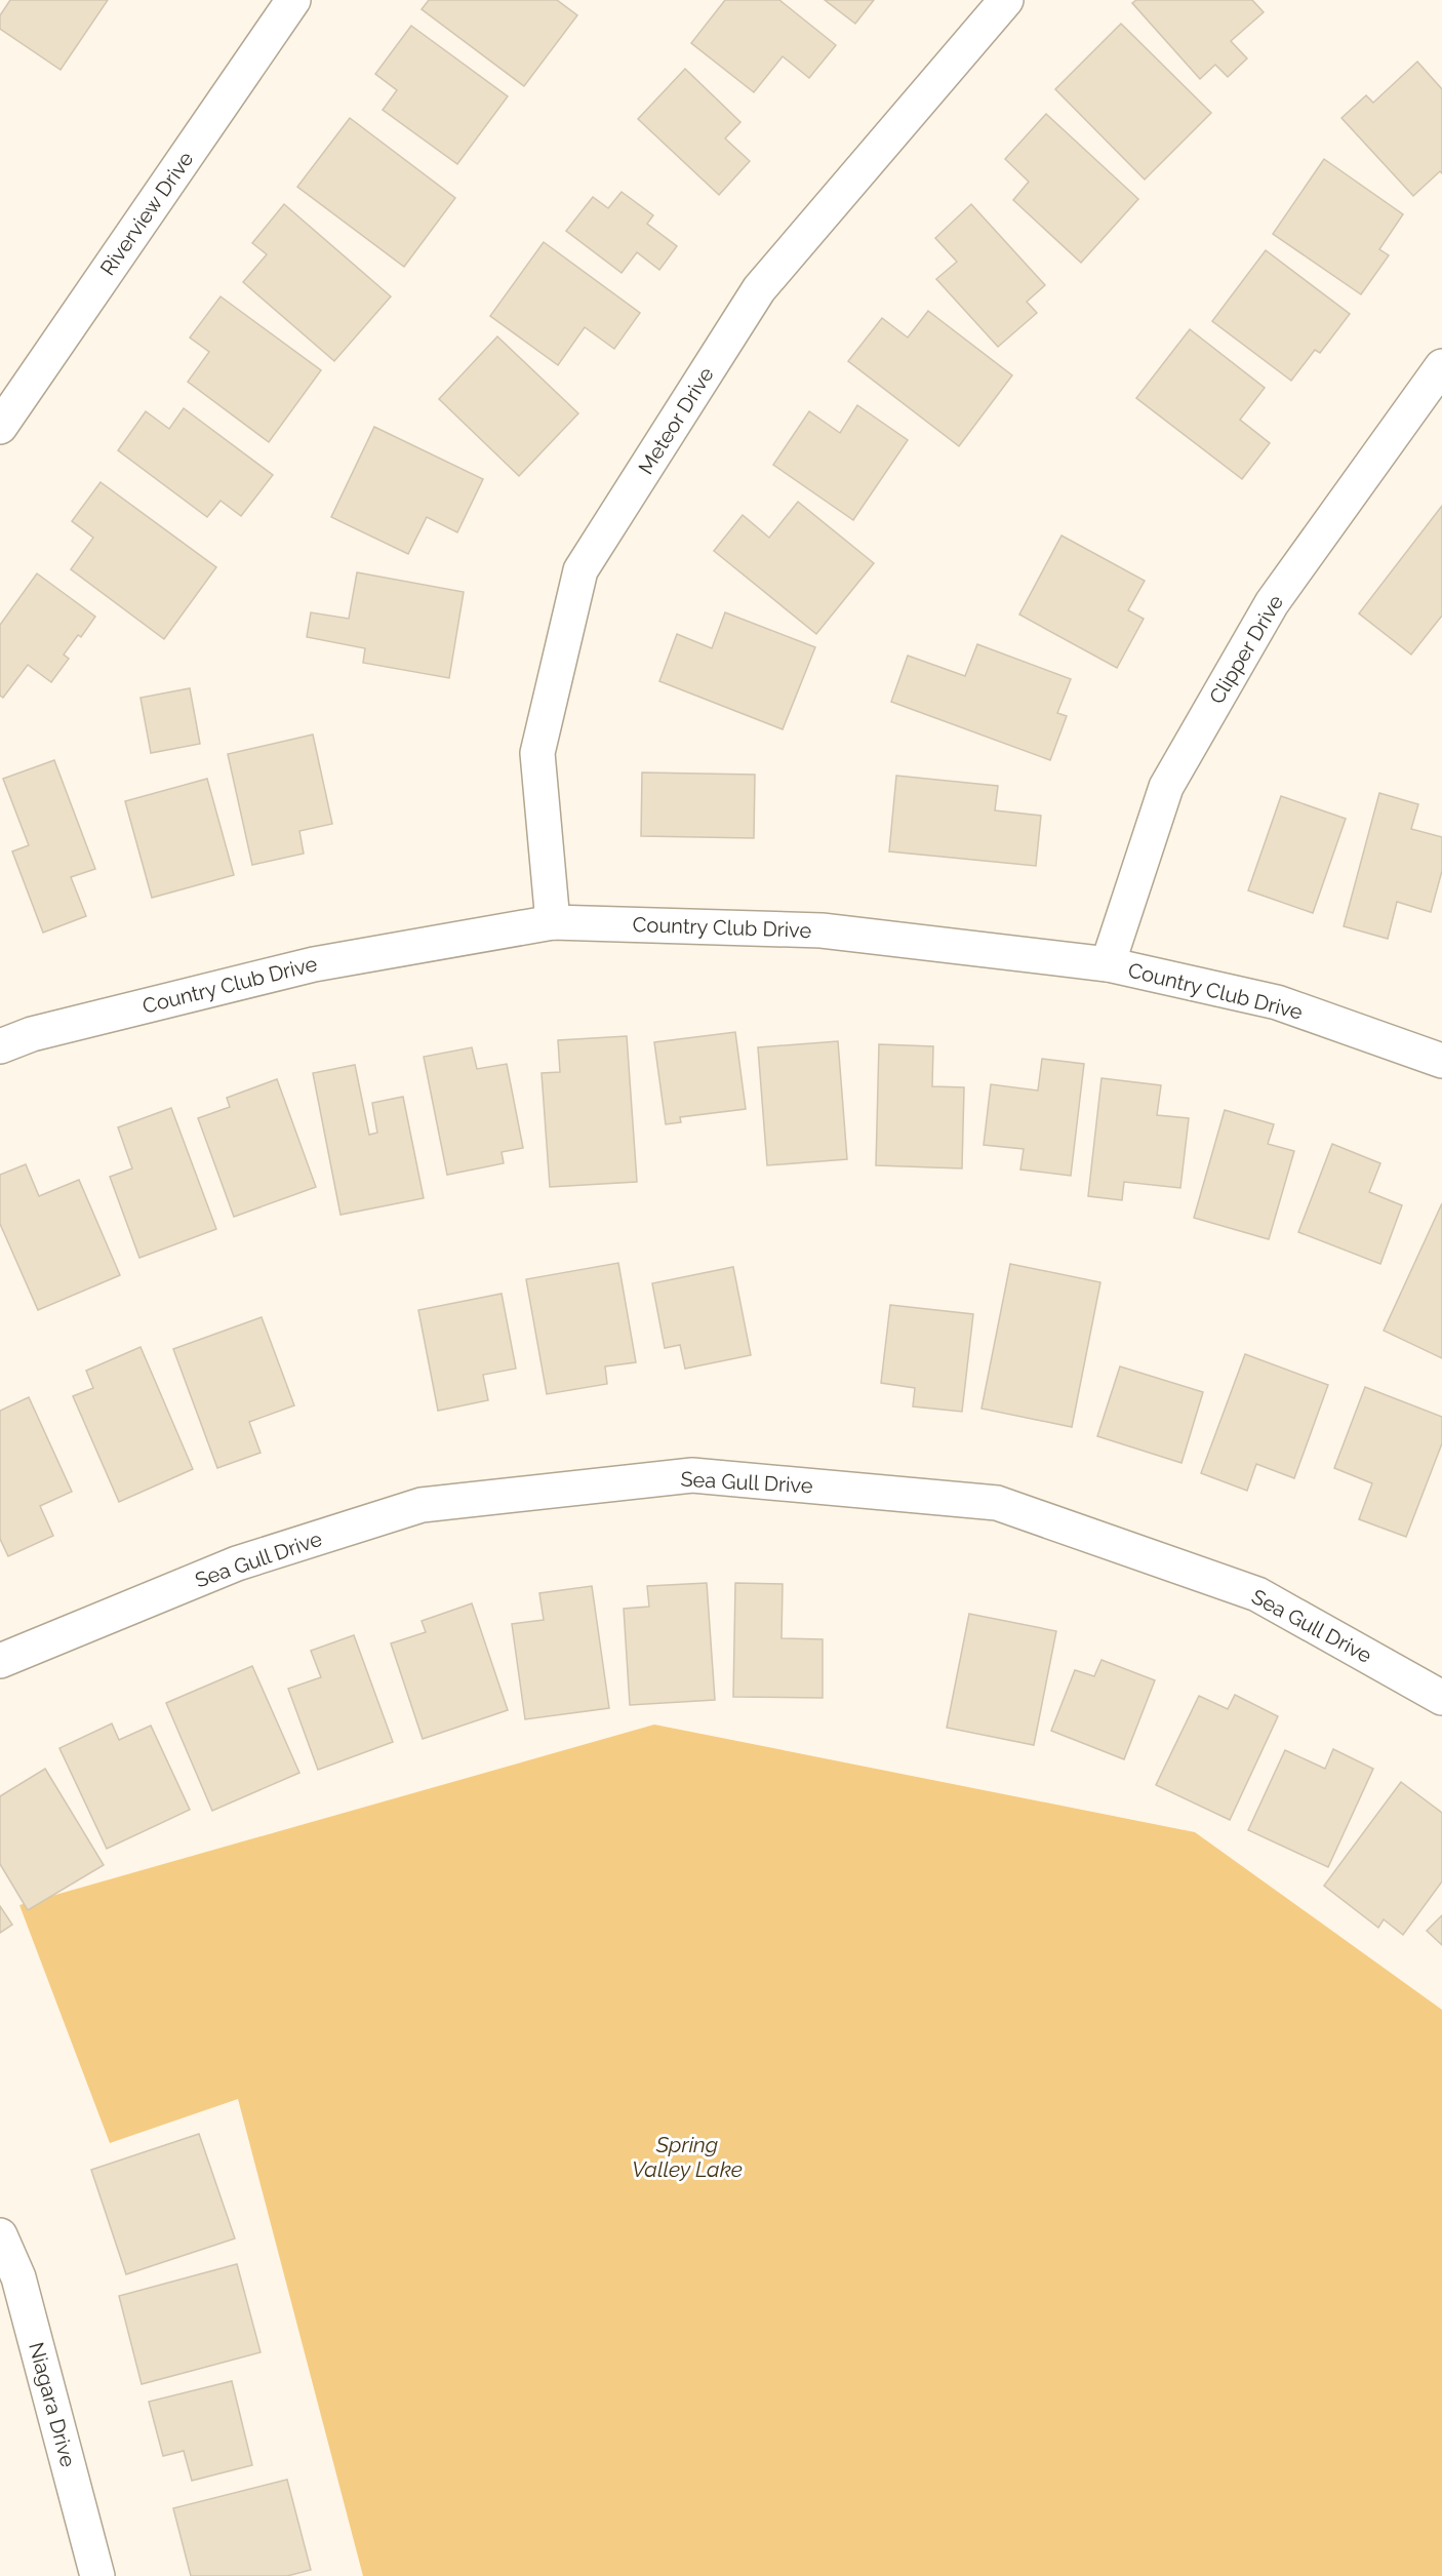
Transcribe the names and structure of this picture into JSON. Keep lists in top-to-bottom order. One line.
{"streets":{"street":["Riverview Drive","Meteor Drive","Clipper Drive","Country Club Drive","Sea Gull Drive","Niagara Drive"]},"crossings":[["Meteor Drive","Country Club Drive"],["Clipper Drive","Country Club Drive"]],"water":["Spring Valley Lake"]}
